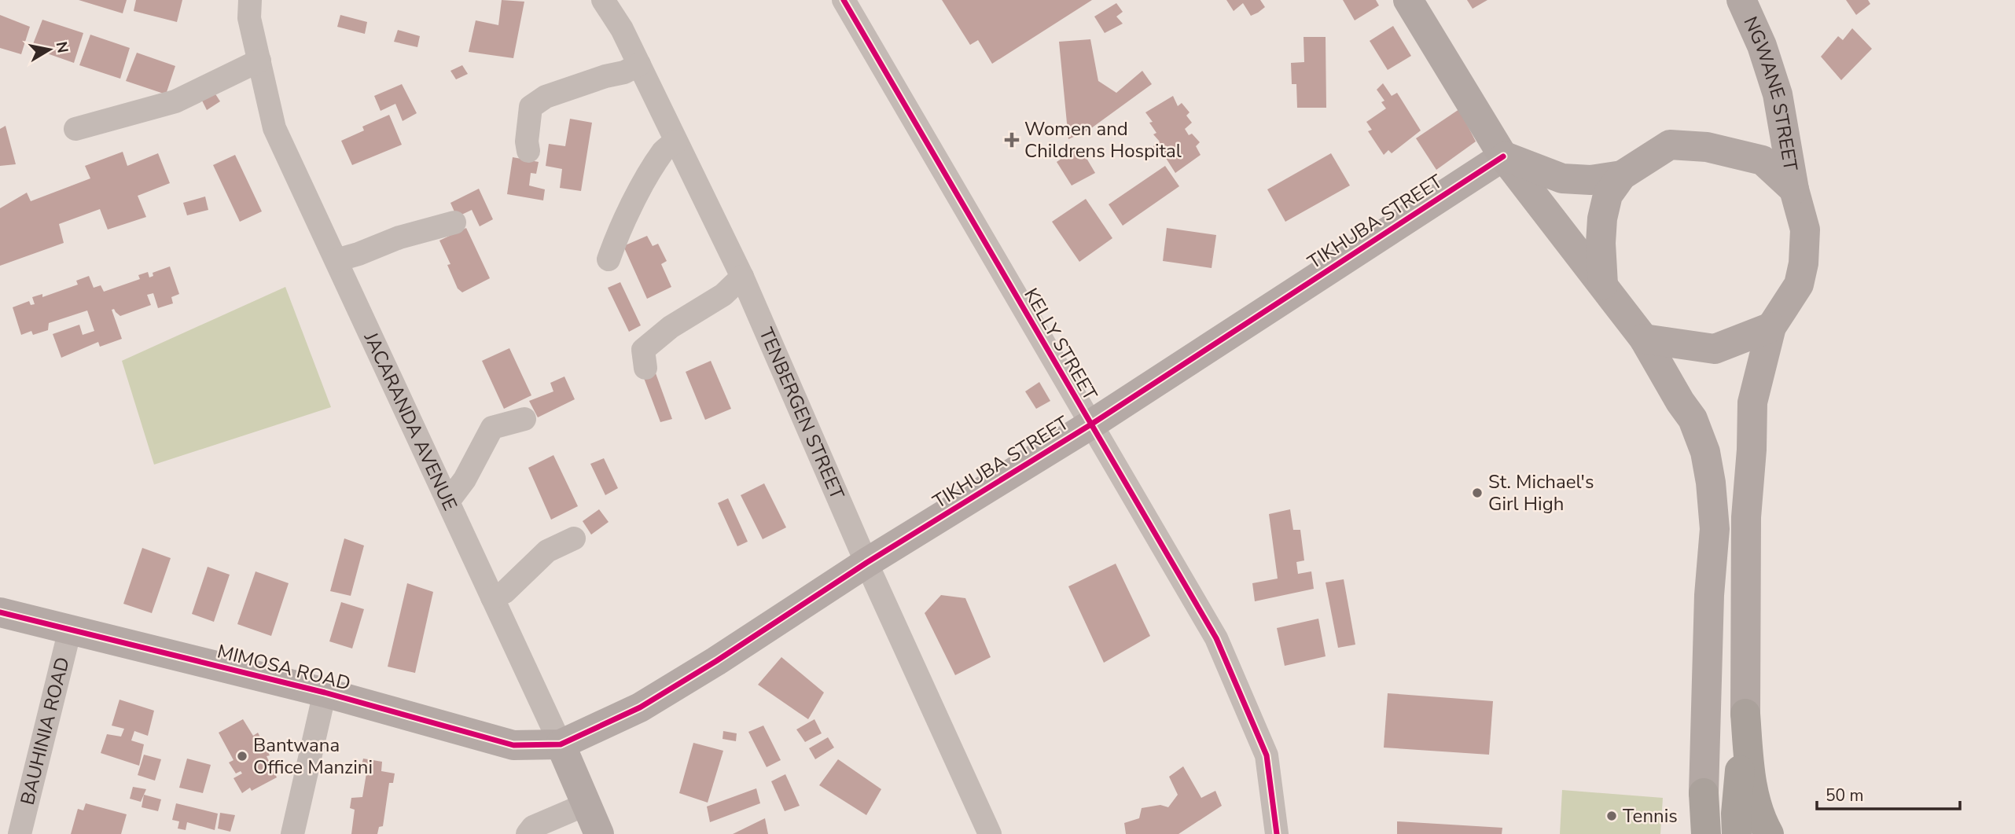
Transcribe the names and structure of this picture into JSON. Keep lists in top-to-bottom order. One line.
{"streets":{"main road":["NGWANE STREET"],"street":["TIKHUBA STREET","KELLY STREET","TENBERGEN STREET","JACARANDA AVENUE","MIMOSA ROAD","BAUHINIA ROAD"]},"crossings":[["TIKHUBA STREET","KELLY STREET"],["TIKHUBA STREET","TENBERGEN STREET"],["TIKHUBA STREET","JACARANDA AVENUE"],["TIKHUBA STREET","MIMOSA ROAD"],["JACARANDA AVENUE","MIMOSA ROAD"],["MIMOSA ROAD","BAUHINIA ROAD"]],"places":{"health":["Women and Childrens Hospital"],"other":["St. Michael's Girl High","Bantwana Office Manzini","Tennis"]},"scale_bar":"50 m","north":"right"}
